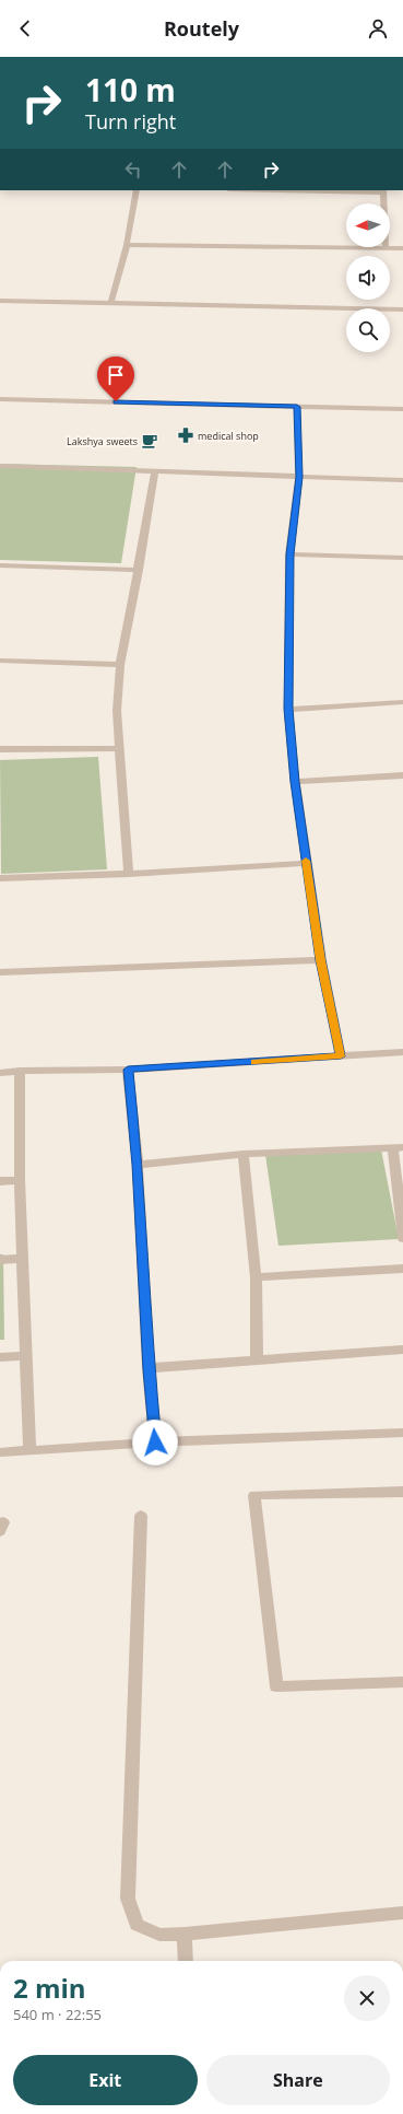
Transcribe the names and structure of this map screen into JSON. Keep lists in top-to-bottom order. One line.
{"places":{"pharmacy":["medical shop"],"cafe":["Lakshya sweets"]},"north":"left","page":{"header":"Routely","turn":["110 m","Turn right"],"heading":["2 min","540 m · 22:55"],"buttons":["Exit","Share"]}}
